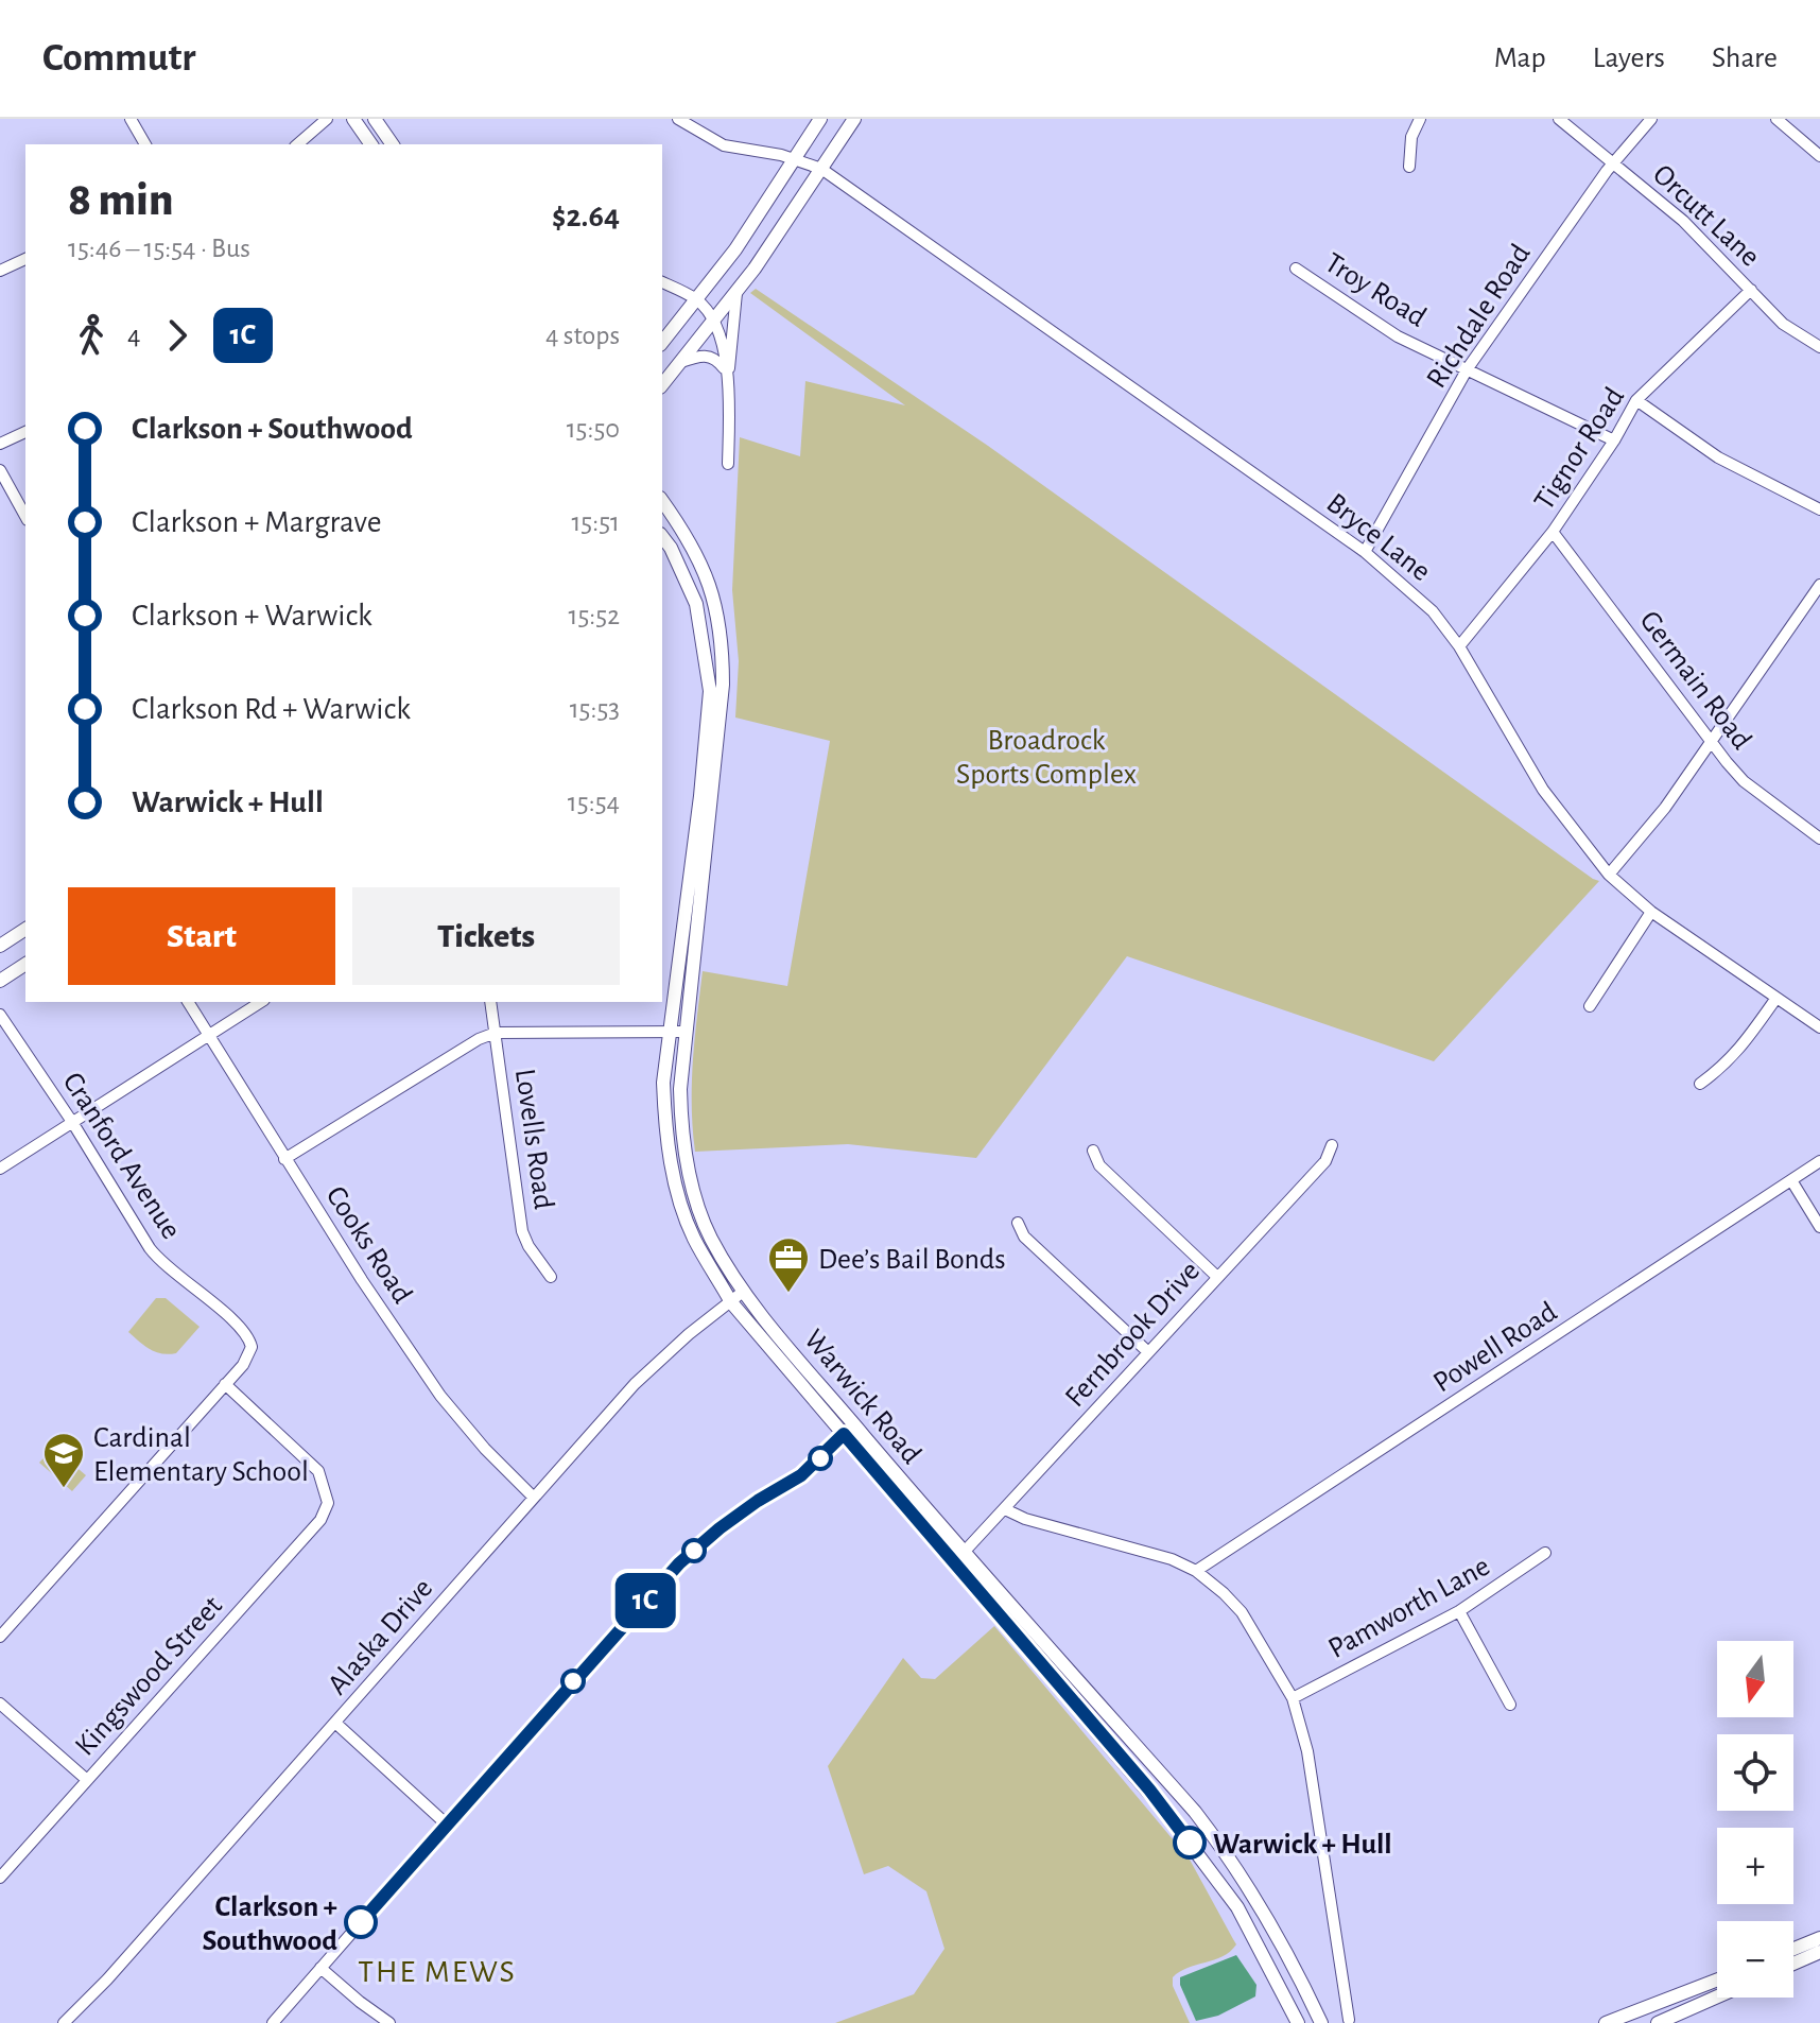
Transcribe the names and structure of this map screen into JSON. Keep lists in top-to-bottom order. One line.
{"streets":{"main road":["Warwick Road"],"street":["Orcutt Lane","Troy Road","Richdale Road","Tignor Road","Bryce Lane","Germain Road","Lovells Road","Cranford Avenue","Cooks Road","Fernbrook Drive","Powell Road","Pamworth Lane","Alaska Drive","Kingswood Street"]},"crossings":[["Orcutt Lane","Richdale Road"],["Orcutt Lane","Tignor Road"],["Troy Road","Richdale Road"],["Troy Road","Tignor Road"],["Richdale Road","Bryce Lane"],["Tignor Road","Bryce Lane"],["Tignor Road","Germain Road"],["Cranford Avenue","Kingswood Street"],["Cooks Road","Alaska Drive"],["Fernbrook Drive","Warwick Road"],["Warwick Road","Alaska Drive"]],"districts":["THE MEWS"],"parks":["Broadrock Sports Complex"],"places":{"office":["Dee’s Bail Bonds"],"school or university":["Cardinal Elementary School"],"other":["Warwick + Hull","Clarkson + Southwood"]},"lines":["bus line 1C"],"north":"bottom","page":{"header":"Commutr","nav":["Map","Layers","Share"],"on_map":"1C","heading":["8 min","15:46 – 15:54 · Bus","$2.64"],"legs":["4","1C","4 stops"],"list":[{"name":"Clarkson + Southwood","value":"15:50"},{"name":"Clarkson + Margrave","value":"15:51"},{"name":"Clarkson + Warwick","value":"15:52"},{"name":"Clarkson Rd + Warwick","value":"15:53"},{"name":"Warwick + Hull","value":"15:54"}],"buttons":["Start","Tickets"],"map_buttons":["+","−"]}}
